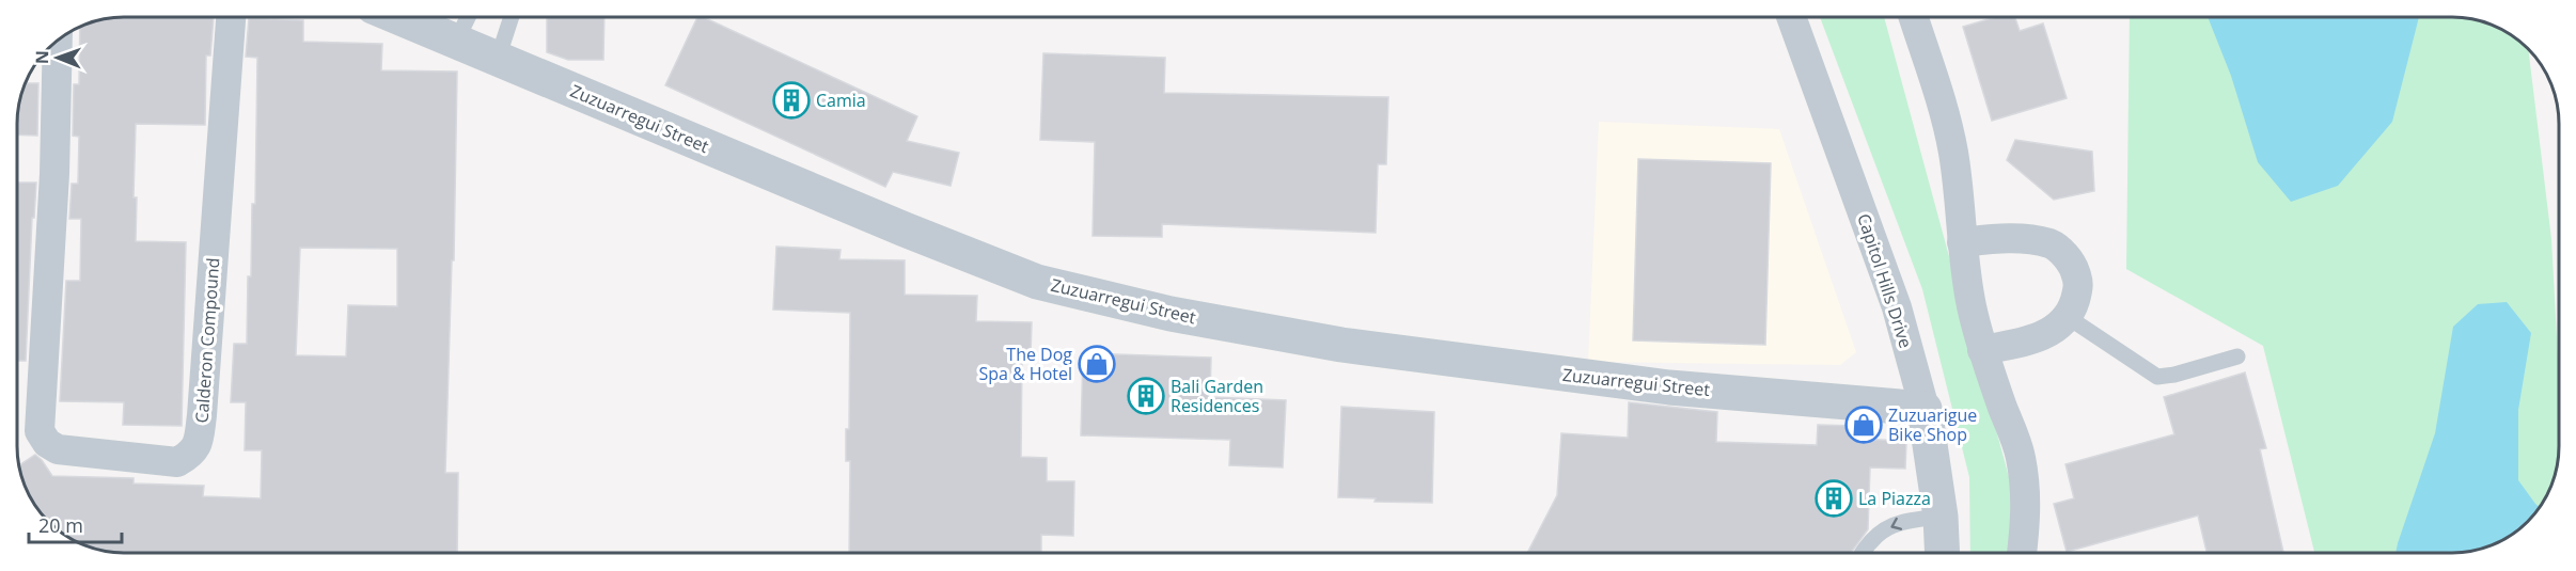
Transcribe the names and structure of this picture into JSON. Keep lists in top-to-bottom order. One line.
{"streets":{"street":["Zuzuarregui Street","Capitol Hills Drive","Calderon Compound"]},"crossings":[["Zuzuarregui Street","Capitol Hills Drive"]],"places":{"building":["Camia","Bali Garden Residences","La Piazza"],"shop":["The Dog Spa & Hotel","Zuzuarigue Bike Shop"]},"scale_bar":"20 m","north":"left"}
